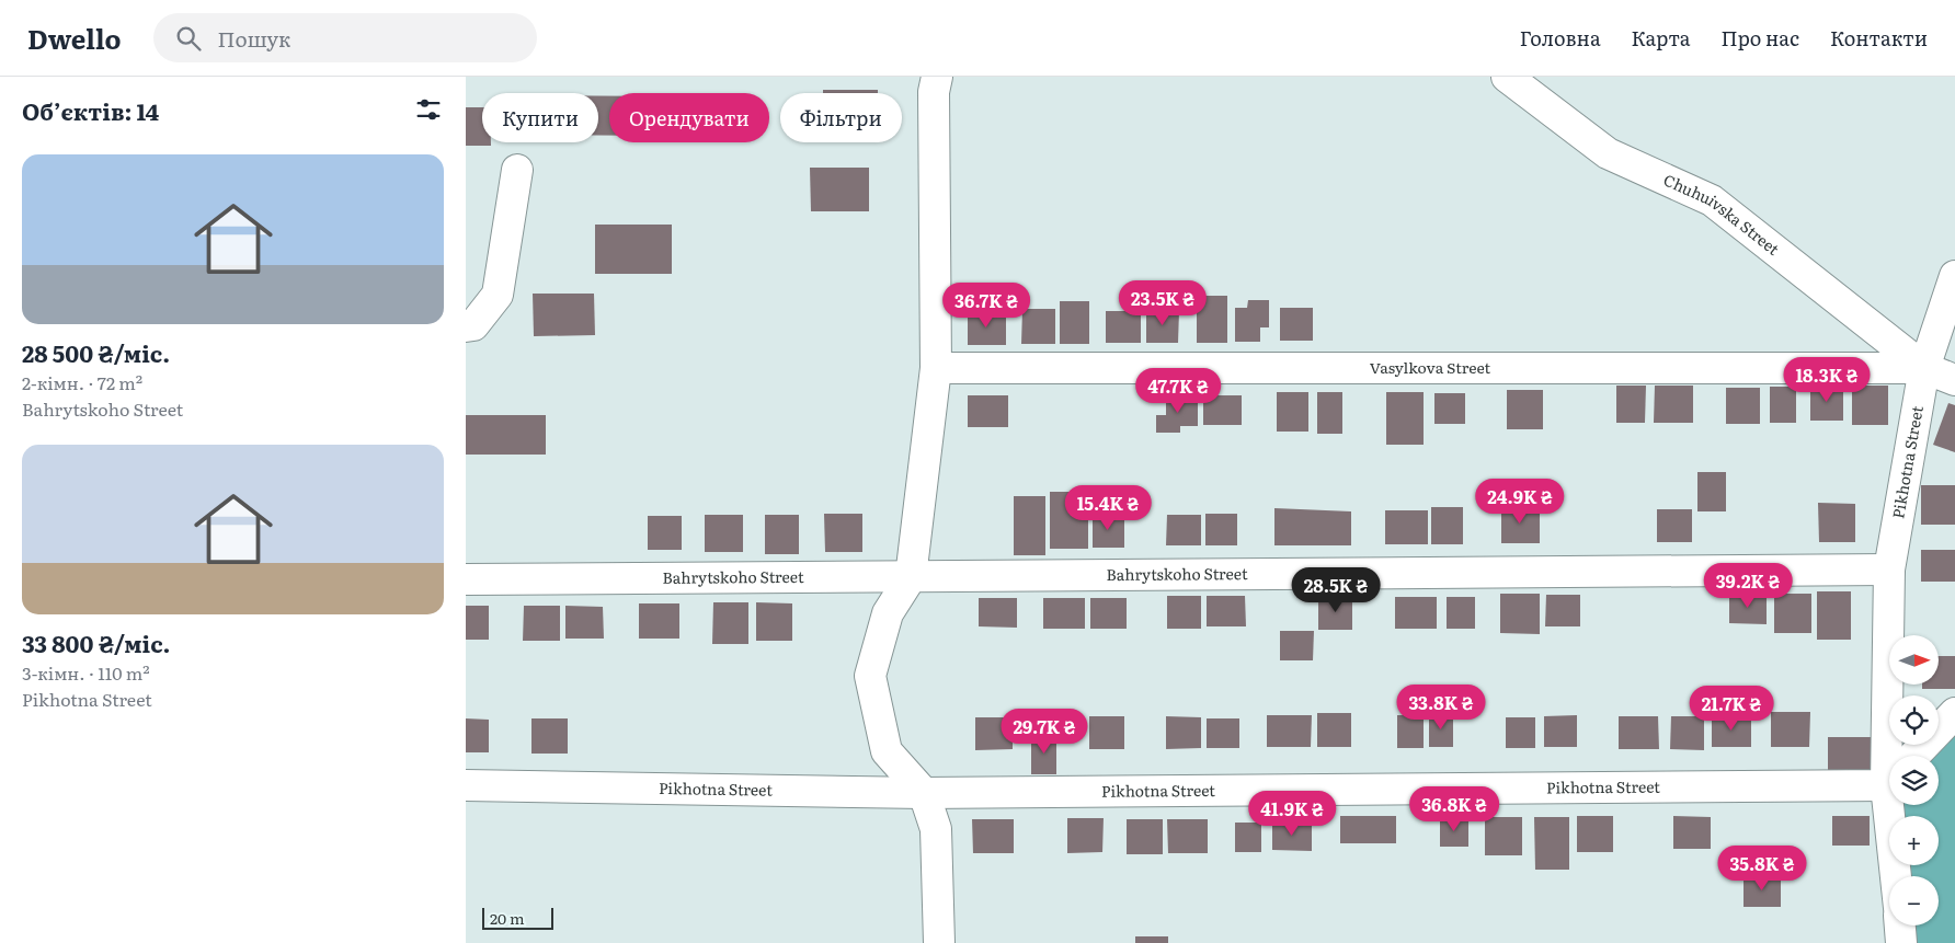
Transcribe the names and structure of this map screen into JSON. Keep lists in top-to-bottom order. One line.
{"streets":{"street":["Chuhuivska Street","Vasylkova Street","Pikhotna Street","Bahrytskoho Street"]},"crossings":[["Chuhuivska Street","Vasylkova Street"],["Chuhuivska Street","Pikhotna Street"],["Vasylkova Street","Pikhotna Street"],["Pikhotna Street","Bahrytskoho Street"]],"scale_bar":"20 m","north":"right","page":{"header":"Dwello","search":"Пошук","nav":["Головна","Карта","Про нас","Контакти"],"heading":"Об’єктів: 14","chip":["Купити","Орендувати","Фільтри"],"list":[{"name":"28 500 ₴/міс.","note":"2-кімн. · 72 m² · Bahrytskoho Street"},{"name":"33 800 ₴/міс.","note":"3-кімн. · 110 m² · Pikhotna Street"}],"price":["23.5K ₴","36.7K ₴","18.3K ₴","47.7K ₴","24.9K ₴","15.4K ₴","39.2K ₴","28.5K ₴","33.8K ₴","21.7K ₴","29.7K ₴","36.8K ₴","41.9K ₴","35.8K ₴"],"map_buttons":["+","−"],"scale":"20 m"}}
